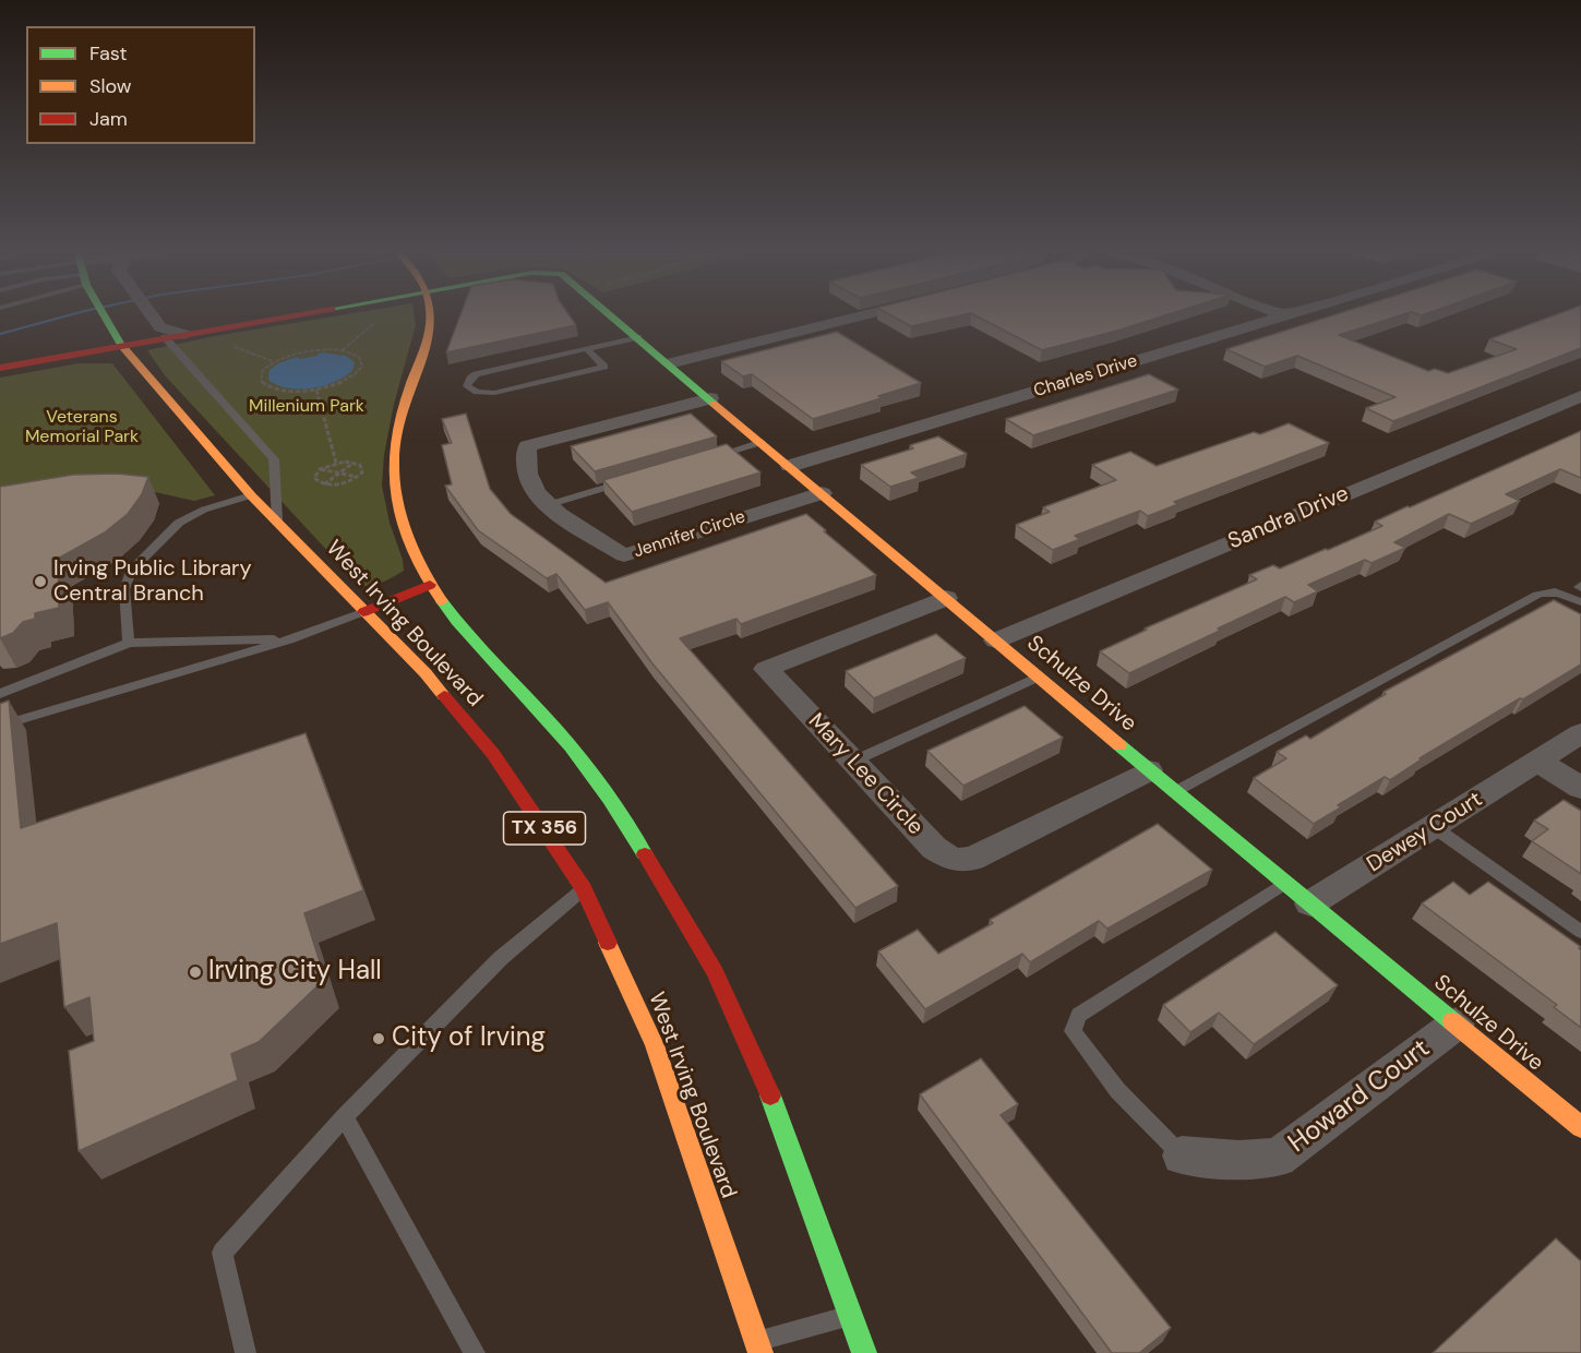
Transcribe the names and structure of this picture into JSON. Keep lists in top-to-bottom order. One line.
{"streets":{"main road":["West Irving Boulevard","Schulze Drive","TX 356"],"street":["Charles Drive","Sandra Drive","Jennifer Circle","Mary Lee Circle","Dewey Court","Howard Court"]},"crossings":[["Charles Drive","Schulze Drive"],["Sandra Drive","Schulze Drive"],["Jennifer Circle","Schulze Drive"],["West Irving Boulevard","TX 356"],["Schulze Drive","Mary Lee Circle"],["Schulze Drive","Dewey Court"],["Schulze Drive","Howard Court"]],"parks":["Millenium Park","Veterans Memorial Park"],"places":["Irving Public Library Central Branch","Irving City Hall","City of Irving"],"legend":["Fast","Slow","Jam"]}
